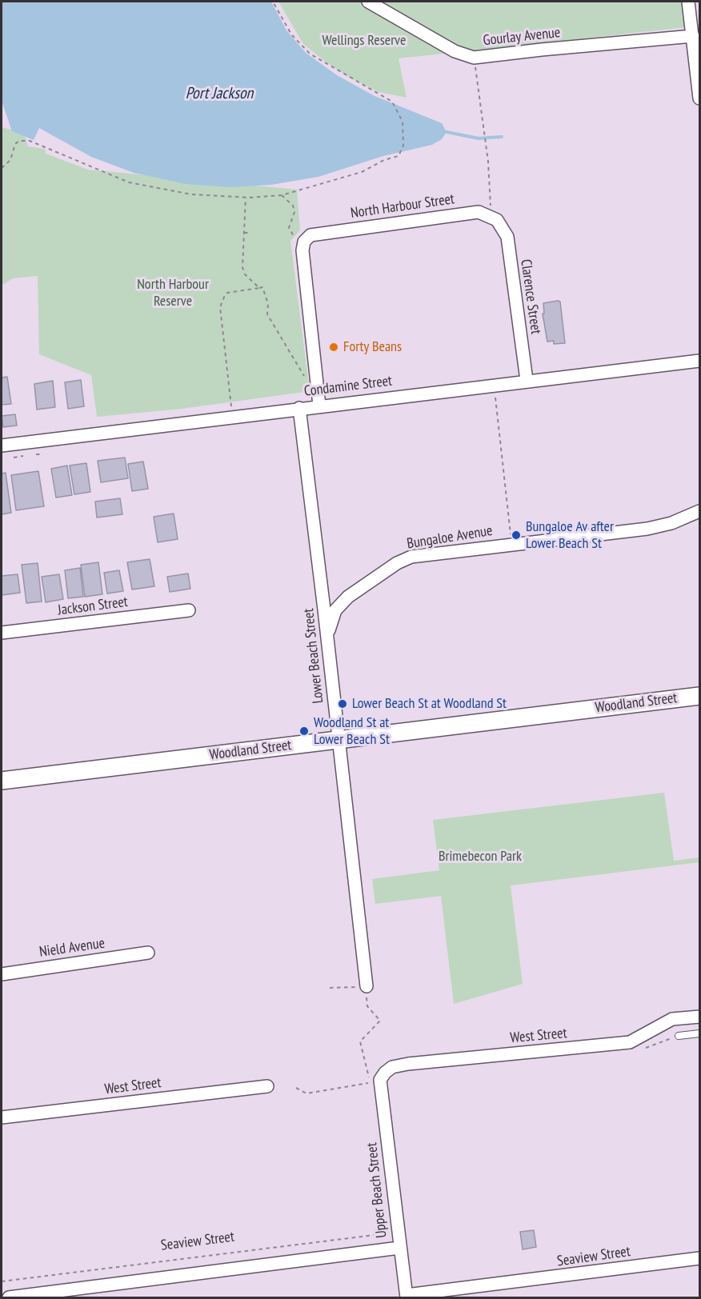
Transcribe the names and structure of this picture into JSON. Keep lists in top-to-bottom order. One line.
{"streets":{"street":["Gourlay Avenue","North Harbour Street","Clarence Street","Condamine Street","Bungaloe Avenue","Jackson Street","Lower Beach Street","Woodland Street","Nield Avenue","West Street","Upper Beach Street","Seaview Street"]},"crossings":[["North Harbour Street","Clarence Street"],["North Harbour Street","Condamine Street"],["Clarence Street","Condamine Street"],["Condamine Street","Lower Beach Street"],["Bungaloe Avenue","Lower Beach Street"],["Lower Beach Street","Woodland Street"],["West Street","Upper Beach Street"],["Upper Beach Street","Seaview Street"]],"water":["Port Jackson"],"parks":["Wellings Reserve","North Harbour Reserve","Brimebecon Park"],"places":["Forty Beans","Bungaloe Av after Lower Beach St","Lower Beach St at Woodland St","Woodland St at Lower Beach St"]}
